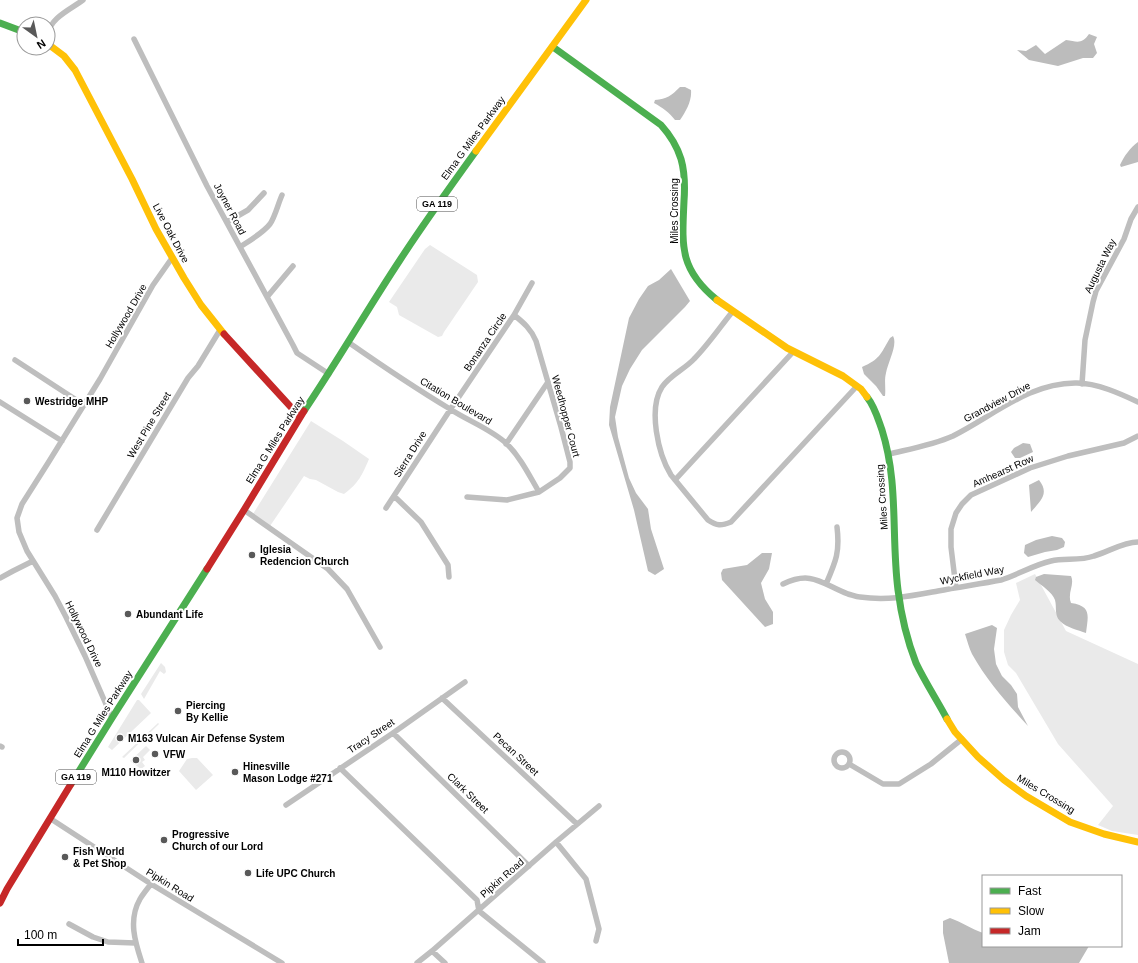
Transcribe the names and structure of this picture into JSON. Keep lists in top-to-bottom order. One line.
{"streets":{"street":["Elma G Miles Parkway","GA 119","Joyner Road","Miles Crossing","Live Oak Drive","Augusta Way","Hollywood Drive","Bonanza Circle","Citation Boulevard","Grandview Drive","Weedhopper Court","West Pine Street","Sierra Drive","Amhearst Row","Wyckfield Way","Tracy Street","Pecan Street","Clark Street","Pipkin Road"]},"crossings":[["Elma G Miles Parkway","Joyner Road"],["Elma G Miles Parkway","Miles Crossing"],["Elma G Miles Parkway","Live Oak Drive"],["Elma G Miles Parkway","Hollywood Drive"],["Elma G Miles Parkway","Citation Boulevard"],["Elma G Miles Parkway","Pipkin Road"],["Miles Crossing","Grandview Drive"],["Miles Crossing","Wyckfield Way"],["Live Oak Drive","Hollywood Drive"],["Live Oak Drive","West Pine Street"],["Augusta Way","Grandview Drive"],["Bonanza Circle","Citation Boulevard"],["Bonanza Circle","Weedhopper Court"],["Bonanza Circle","Sierra Drive"],["Citation Boulevard","Weedhopper Court"],["Citation Boulevard","Sierra Drive"],["Amhearst Row","Wyckfield Way"],["Tracy Street","Pecan Street"],["Tracy Street","Clark Street"],["Pecan Street","Pipkin Road"],["Clark Street","Pipkin Road"]],"places":["Westridge MHP","Iglesia Redencion Church","Abundant Life","Piercing By Kellie","M163 Vulcan Air Defense System","VFW","M110 Howitzer","Hinesville Mason Lodge #271","Progressive Church of our Lord","Fish World & Pet Shop","Life UPC Church"],"legend":["Fast","Slow","Jam"],"scale_bar":"100 m","north":"bottom right"}
